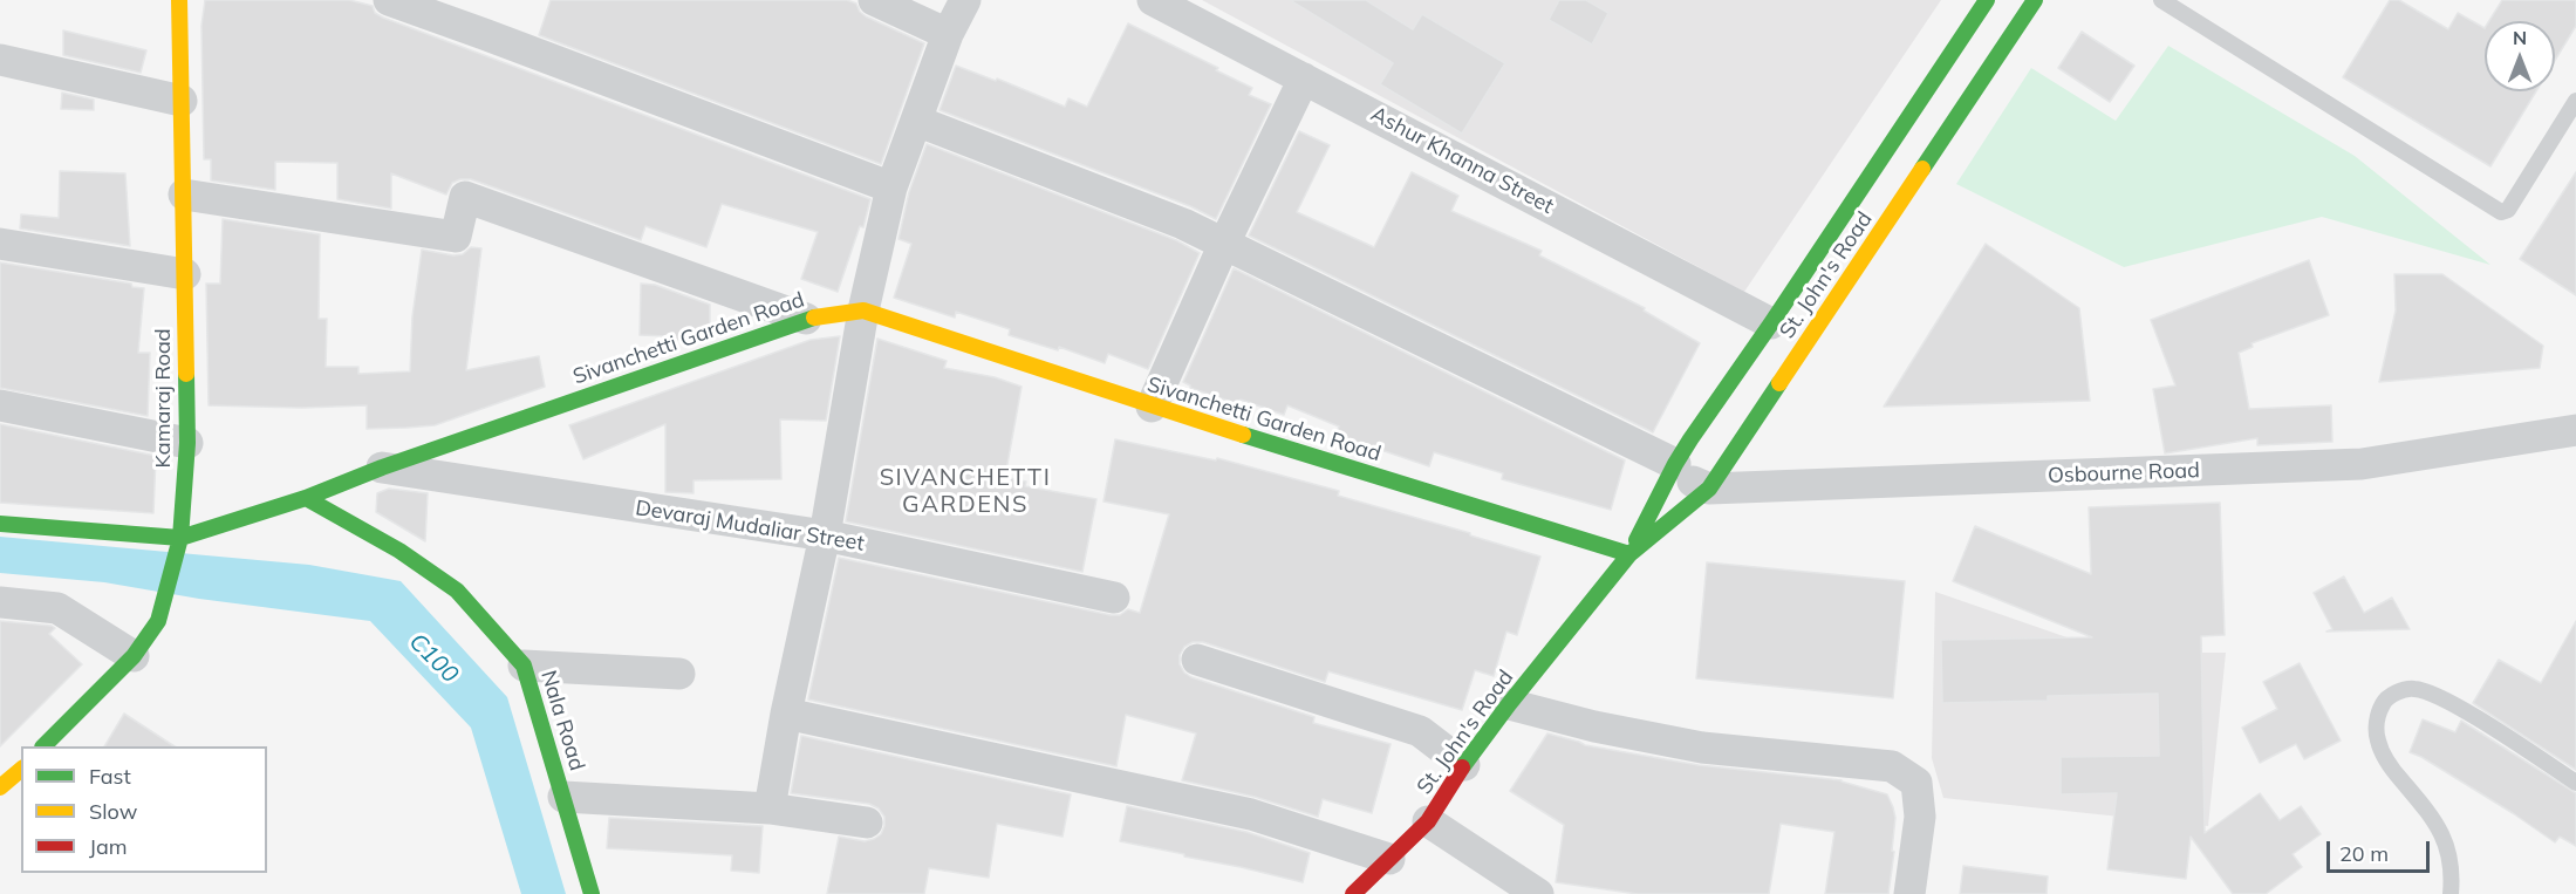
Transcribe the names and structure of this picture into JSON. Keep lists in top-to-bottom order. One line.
{"streets":{"street":["Ashur Khanna Street","St. John's Road","Sivanchetti Garden Road","Kamaraj Road","Osbourne Road","Devaraj Mudaliar Street","Nala Road"]},"crossings":[["Ashur Khanna Street","St. John's Road"],["St. John's Road","Sivanchetti Garden Road"],["St. John's Road","Osbourne Road"],["Sivanchetti Garden Road","Kamaraj Road"],["Sivanchetti Garden Road","Devaraj Mudaliar Street"],["Sivanchetti Garden Road","Nala Road"]],"districts":["SIVANCHETTI GARDENS"],"water":["C100"],"legend":["Fast","Slow","Jam"],"scale_bar":"20 m","north":"top"}
